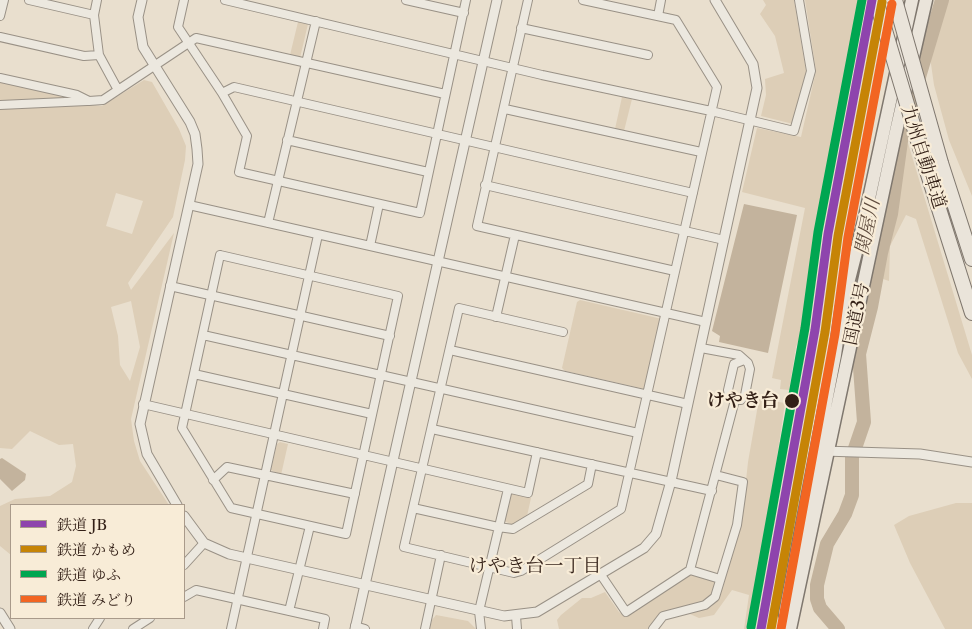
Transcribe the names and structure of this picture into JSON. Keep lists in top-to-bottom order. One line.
{"streets":{"highway":["九州自動車道","国道3号"]},"districts":["けやき台一丁目"],"water":["関屋川"],"places":["けやき台"],"lines":["rail line JB","rail line ゆふ","rail line かもめ","rail line みどり"],"legend":["鉄道 JB","鉄道 かもめ","鉄道 ゆふ","鉄道 みどり"]}
